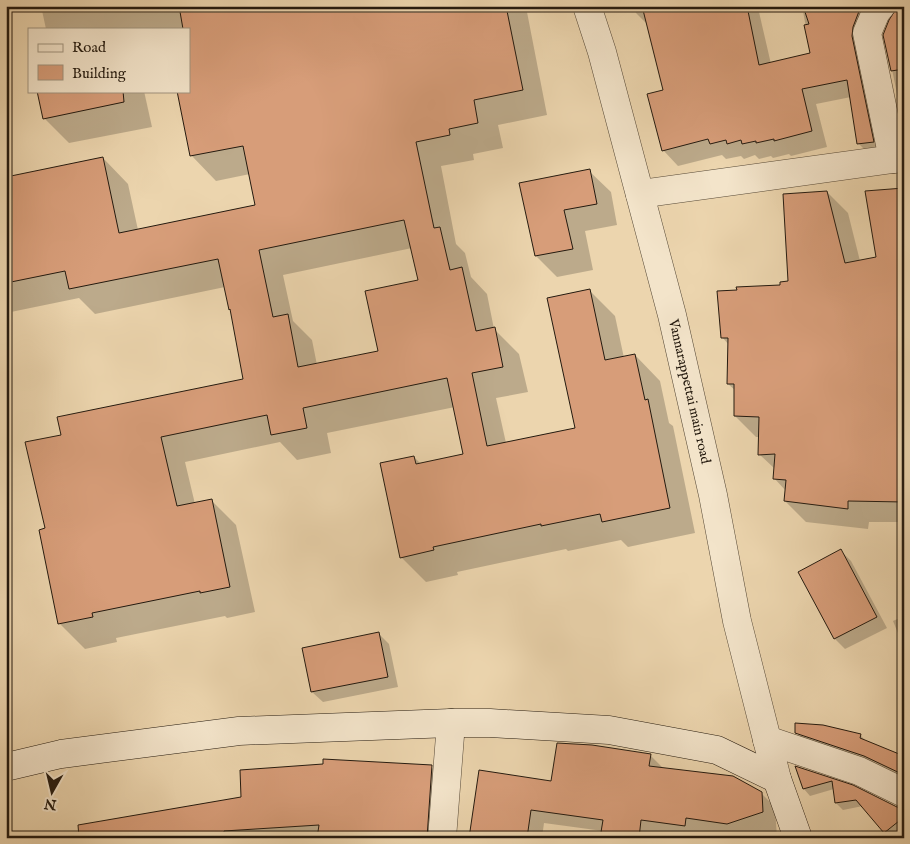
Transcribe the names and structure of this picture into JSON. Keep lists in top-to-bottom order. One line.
{"streets":{"street":["Vannarappettai main road"]},"legend":["Road","Building"],"north":"bottom"}
